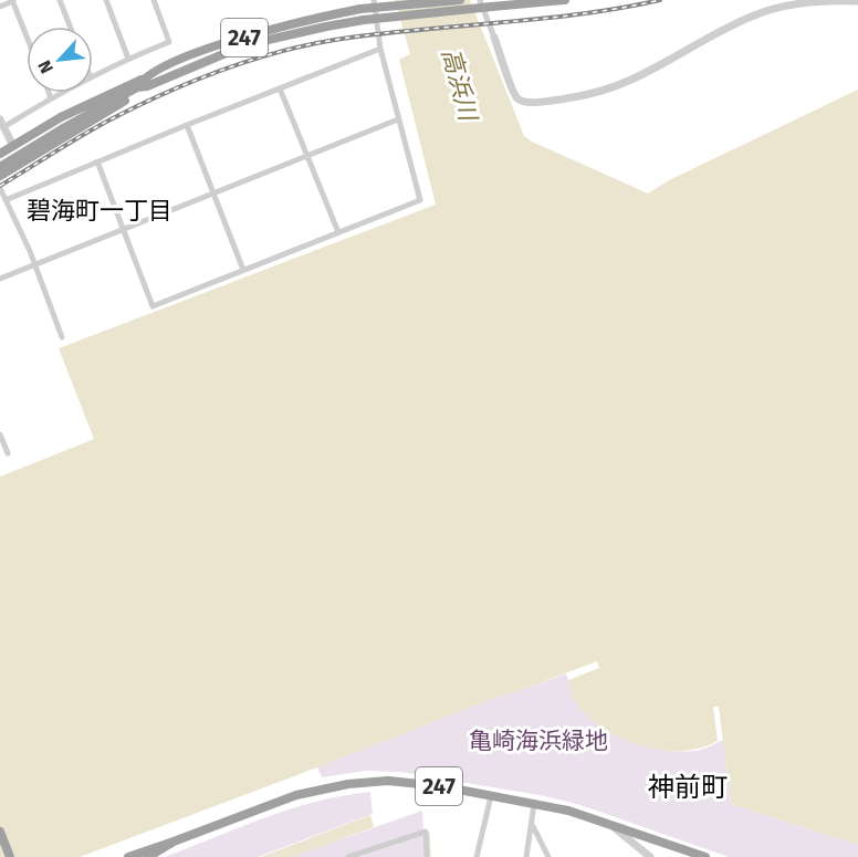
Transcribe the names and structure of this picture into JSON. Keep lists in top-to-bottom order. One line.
{"streets":{"highway":["247"]},"districts":["碧海町一丁目","神前町"],"water":["高浜川"],"parks":["亀崎海浜緑地"],"north":"bottom left"}
